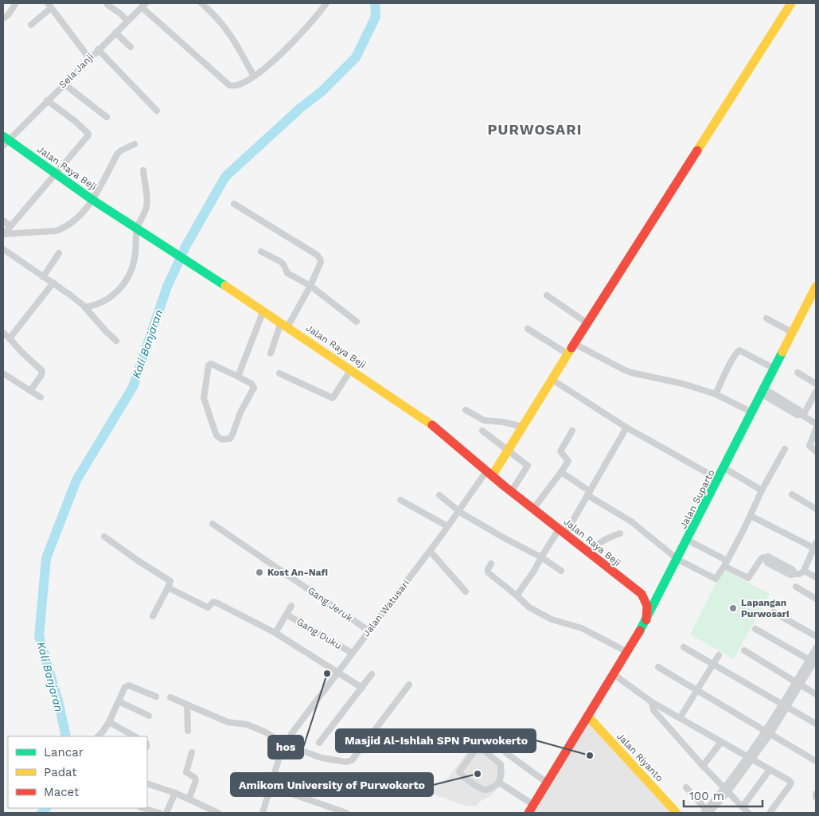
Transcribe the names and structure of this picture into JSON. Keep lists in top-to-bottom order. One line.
{"streets":{"street":["Sela Janji","Jalan Raya Beji","Jalan Suparto","Gang Jeruk","Jalan Watusari","Gang Duku","Jalan Riyanto"]},"crossings":[["Sela Janji","Jalan Raya Beji"],["Jalan Raya Beji","Jalan Watusari"],["Jalan Suparto","Jalan Riyanto"],["Gang Jeruk","Jalan Watusari"],["Jalan Watusari","Gang Duku"]],"districts":["PURWOSARI"],"water":["Kali Banjaran"],"places":["Kost An-Nafi","Lapangan Purwosari","hos","Masjid Al-Ishlah SPN Purwokerto","Amikom University of Purwokerto"],"legend":["Lancar","Padat","Macet"],"scale_bar":"100 m"}
